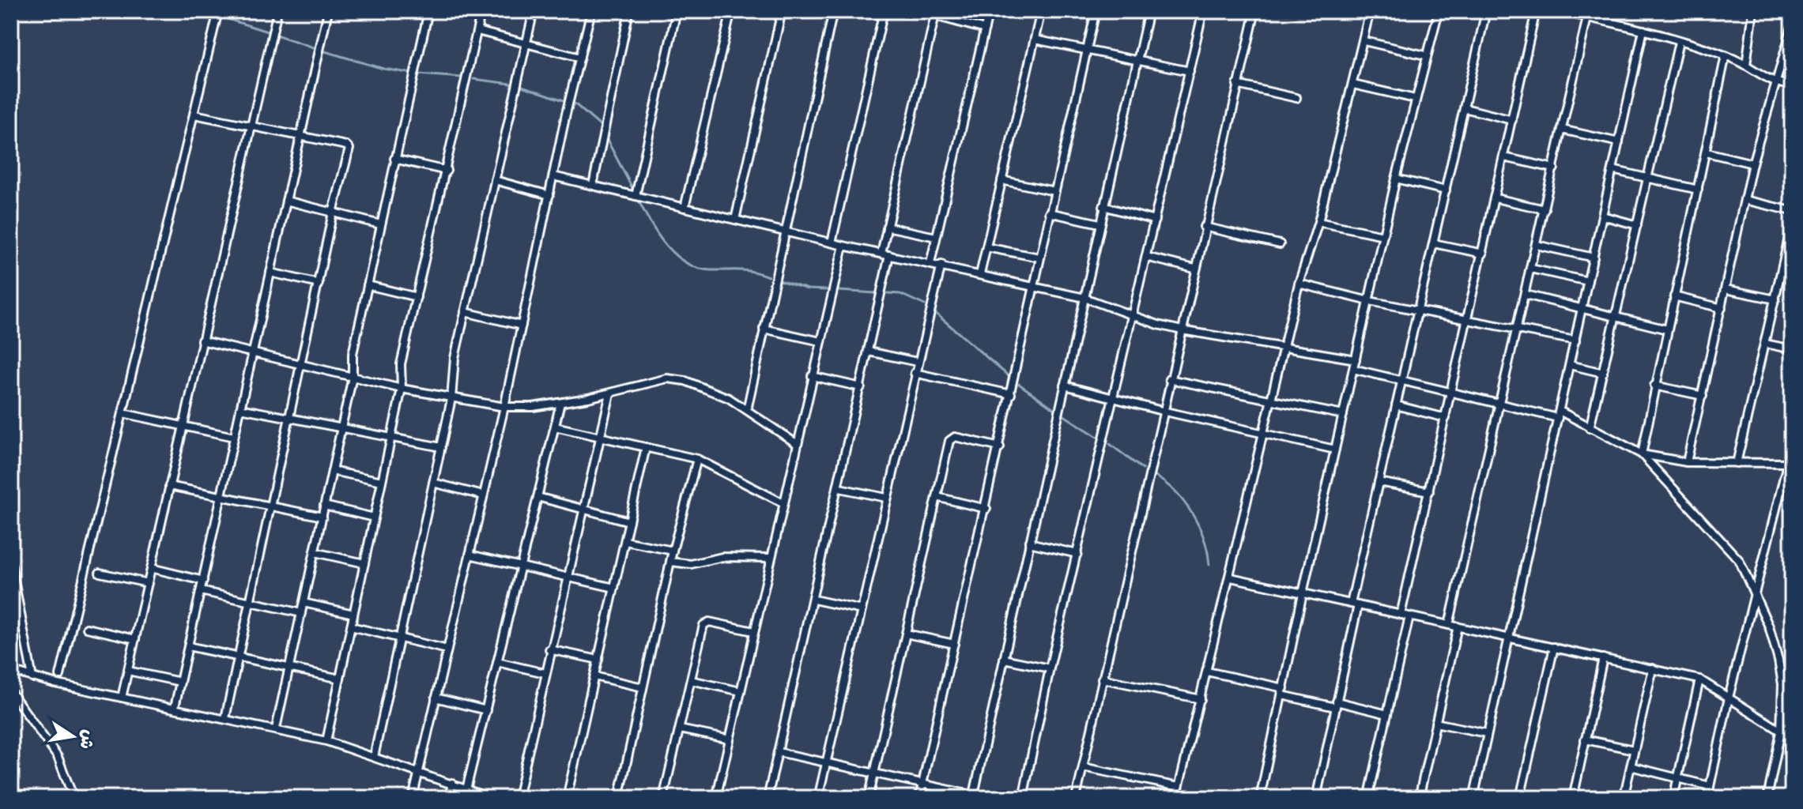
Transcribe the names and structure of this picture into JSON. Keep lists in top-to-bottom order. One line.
{"north":"right"}
